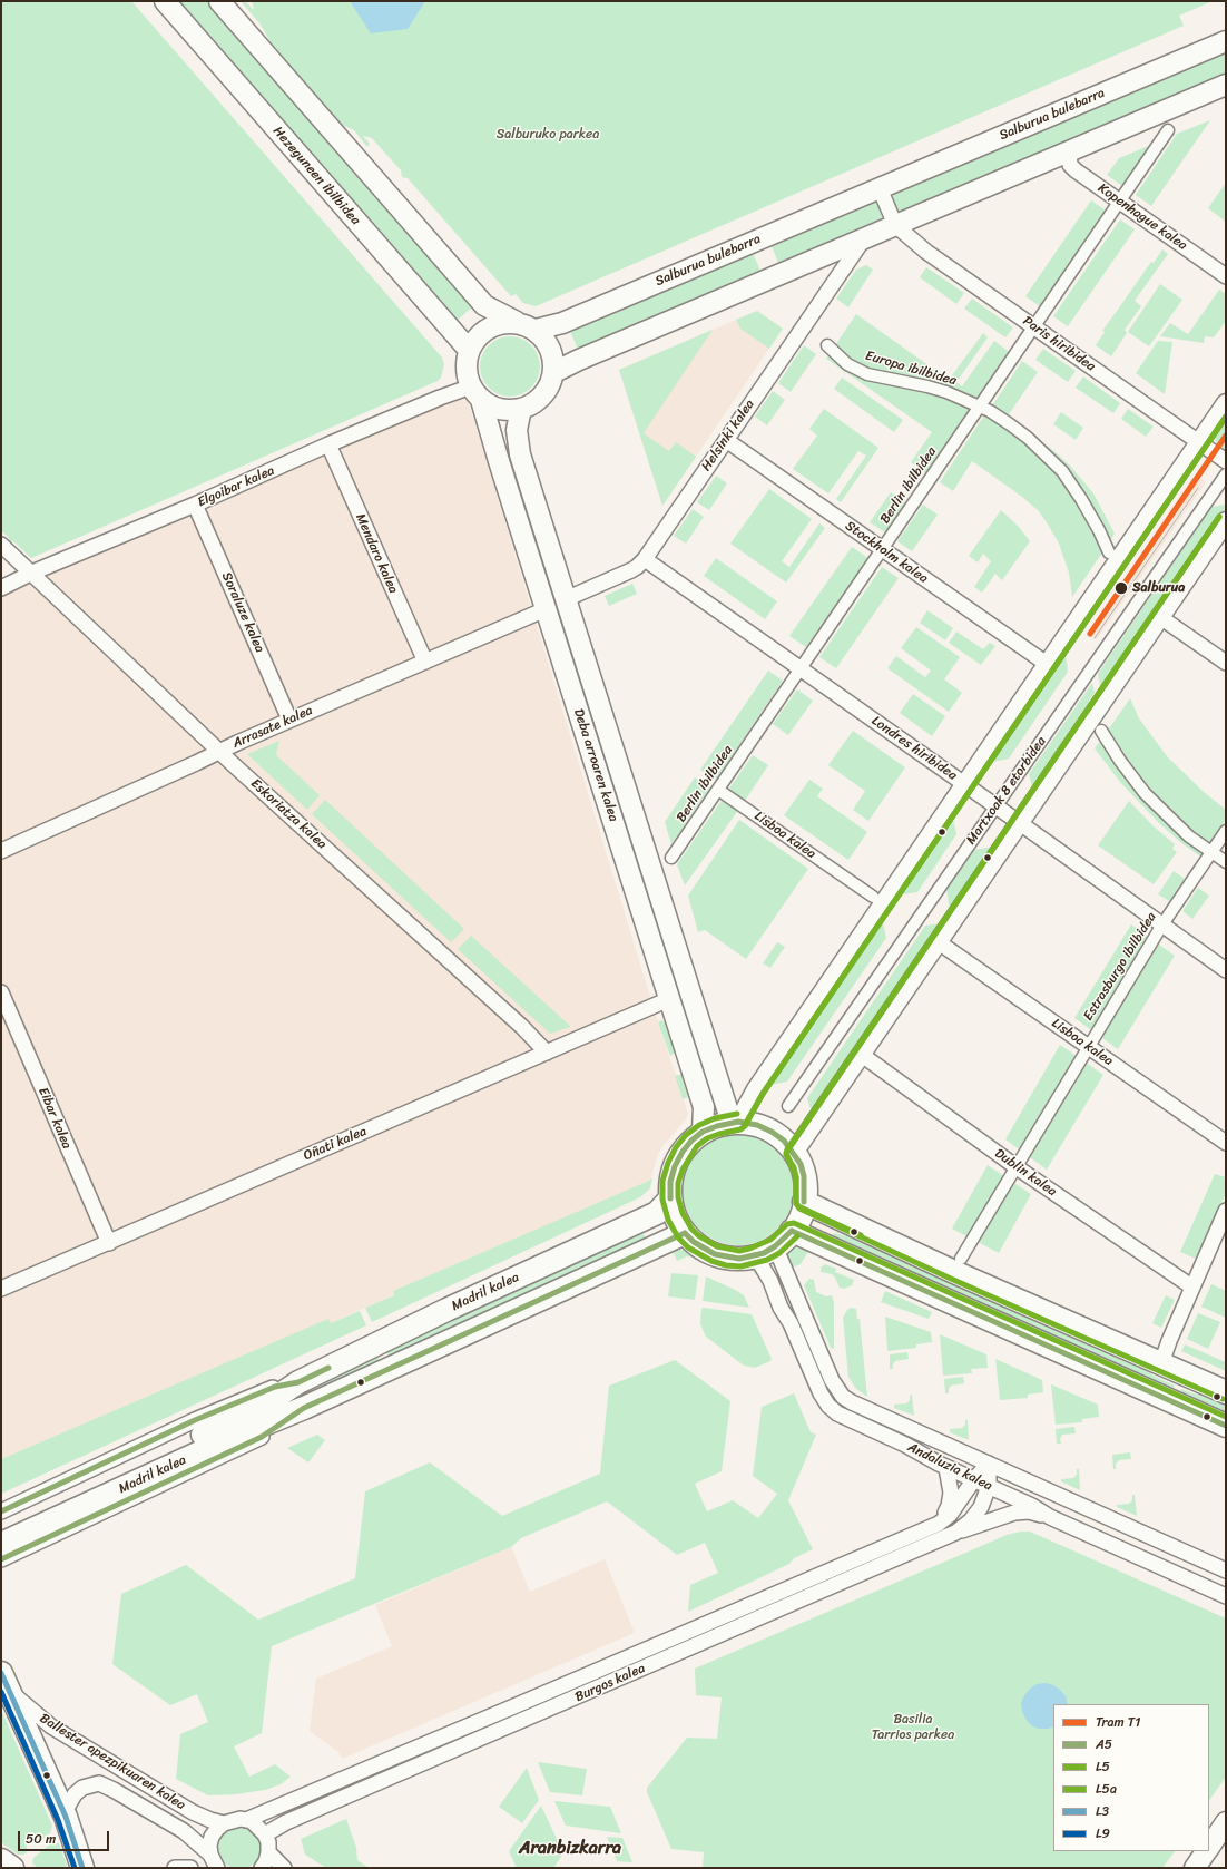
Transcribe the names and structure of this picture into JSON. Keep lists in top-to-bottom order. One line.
{"streets":{"main road":["Salburua bulebarra","Hezeguneen ibilbidea","Deba arroaren kalea","Madril kalea"],"street":["Kopenhague kalea","Paris hiribidea","Europa ibilbidea","Helsinki kalea","Berlin ibilbidea","Elgoibar kalea","Stockholm kalea","Mendaro kalea","Soraluze kalea","Arrasate kalea","Londres hiribidea","Martxoak 8 etorbidea","Eskoriatza kalea","Lisboa kalea","Estrasburgo ibilbidea","Eibar kalea","Oñati kalea","Dublin kalea","Andaluzia kalea","Burgos kalea","Ballester apezpikuaren kalea"]},"crossings":[["Salburua bulebarra","Hezeguneen ibilbidea"],["Salburua bulebarra","Elgoibar kalea"],["Salburua bulebarra","Deba arroaren kalea"],["Hezeguneen ibilbidea","Elgoibar kalea"],["Hezeguneen ibilbidea","Deba arroaren kalea"],["Kopenhague kalea","Berlin ibilbidea"],["Paris hiribidea","Berlin ibilbidea"],["Europa ibilbidea","Berlin ibilbidea"],["Helsinki kalea","Stockholm kalea"],["Helsinki kalea","Londres hiribidea"],["Helsinki kalea","Deba arroaren kalea"],["Berlin ibilbidea","Stockholm kalea"],["Berlin ibilbidea","Londres hiribidea"],["Berlin ibilbidea","Lisboa kalea"],["Elgoibar kalea","Mendaro kalea"],["Elgoibar kalea","Soraluze kalea"],["Elgoibar kalea","Deba arroaren kalea"],["Elgoibar kalea","Eskoriatza kalea"],["Mendaro kalea","Arrasate kalea"],["Soraluze kalea","Arrasate kalea"],["Arrasate kalea","Deba arroaren kalea"],["Arrasate kalea","Eskoriatza kalea"],["Londres hiribidea","Martxoak 8 etorbidea"],["Londres hiribidea","Estrasburgo ibilbidea"],["Deba arroaren kalea","Oñati kalea"],["Deba arroaren kalea","Madril kalea"],["Deba arroaren kalea","Andaluzia kalea"],["Eskoriatza kalea","Oñati kalea"],["Lisboa kalea","Estrasburgo ibilbidea"],["Estrasburgo ibilbidea","Dublin kalea"],["Eibar kalea","Oñati kalea"],["Madril kalea","Andaluzia kalea"],["Andaluzia kalea","Burgos kalea"],["Burgos kalea","Ballester apezpikuaren kalea"]],"districts":["Aranbizkarra"],"parks":["Salburuko parkea","Basilia Tarrios parkea"],"places":["Salburua"],"lines":["transit line L5","transit line L5a","tram line T1","transit line A5","transit line L3","transit line L9"],"legend":["Tram T1","A5","L5","L5a","L3","L9"],"scale_bar":"50 m"}
